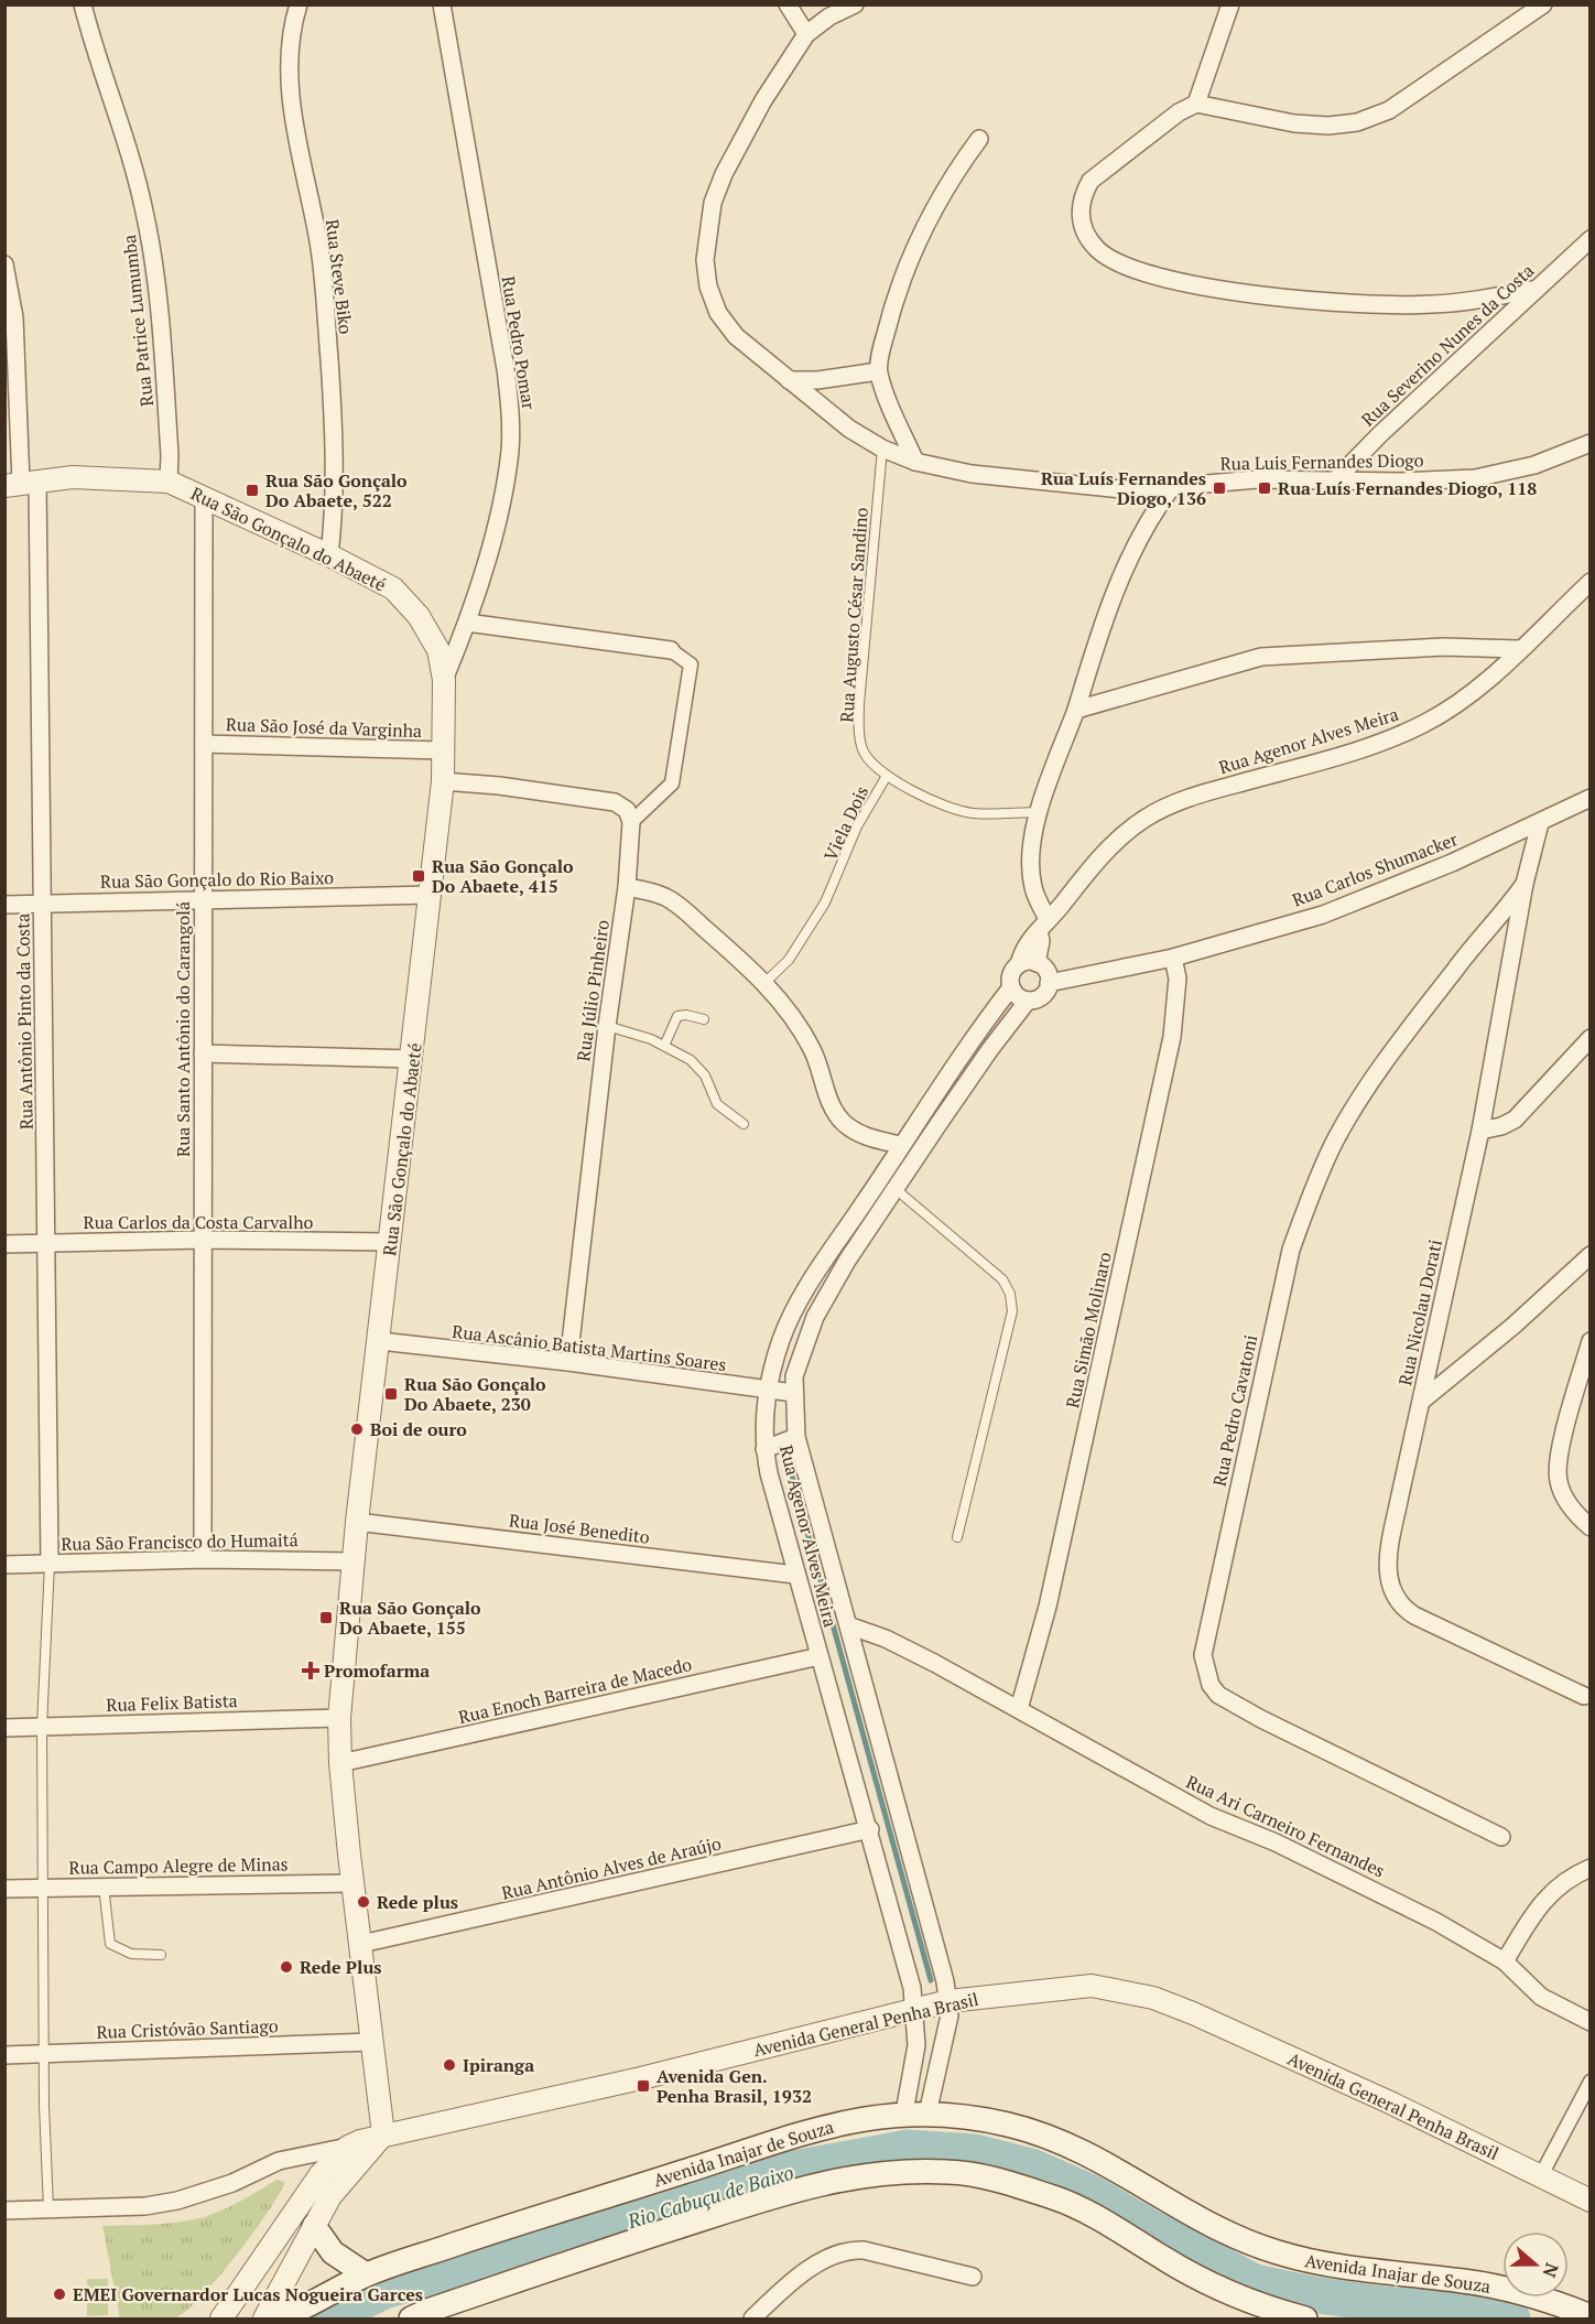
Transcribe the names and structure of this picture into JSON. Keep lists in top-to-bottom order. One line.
{"streets":{"main road":["Avenida Inajar de Souza"],"street":["Rua Steve Biko","Rua Patrice Lumumba","Rua Pedro Pomar","Rua Severino Nunes da Costa","Rua Luis Fernandes Diogo","Rua São Gonçalo do Abaeté","Rua São José da Varginha","Rua Agenor Alves Meira","Rua Carlos Shumacker","Rua São Gonçalo do Rio Baixo","Rua Júlio Pinheiro","Rua Antônio Pinto da Costa","Rua Santo Antônio do Carangolá","Rua Carlos da Costa Carvalho","Rua Nicolau Dorati","Rua Simão Molinaro","Rua Ascânio Batista Martins Soares","Rua Pedro Cavatoni","Rua José Benedito","Rua São Francisco do Humaitá","Rua Enoch Barreira de Macedo","Rua Felix Batista","Rua Ari Carneiro Fernandes","Rua Campo Alegre de Minas","Rua Antônio Alves de Araújo","Avenida General Penha Brasil","Rua Cristóvão Santiago"],"lane":["Rua Augusto César Sandino","Viela Dois"]},"crossings":[["Rua Steve Biko","Rua São Gonçalo do Abaeté"],["Rua Patrice Lumumba","Rua São Gonçalo do Abaeté"],["Rua Pedro Pomar","Rua São Gonçalo do Abaeté"],["Rua Severino Nunes da Costa","Rua Luis Fernandes Diogo"],["Rua Luis Fernandes Diogo","Rua Augusto César Sandino"],["Rua São Gonçalo do Abaeté","Rua São José da Varginha"],["Rua São Gonçalo do Abaeté","Rua São Gonçalo do Rio Baixo"],["Rua São Gonçalo do Abaeté","Rua Antônio Pinto da Costa"],["Rua São Gonçalo do Abaeté","Rua Santo Antônio do Carangolá"],["Rua São Gonçalo do Abaeté","Rua Carlos da Costa Carvalho"],["Rua São Gonçalo do Abaeté","Rua Ascânio Batista Martins Soares"],["Rua São Gonçalo do Abaeté","Rua José Benedito"],["Rua São Gonçalo do Abaeté","Rua São Francisco do Humaitá"],["Rua São Gonçalo do Abaeté","Rua Enoch Barreira de Macedo"],["Rua São Gonçalo do Abaeté","Rua Felix Batista"],["Rua São Gonçalo do Abaeté","Rua Campo Alegre de Minas"],["Rua São Gonçalo do Abaeté","Rua Antônio Alves de Araújo"],["Rua São Gonçalo do Abaeté","Avenida General Penha Brasil"],["Rua São Gonçalo do Abaeté","Rua Cristóvão Santiago"],["Rua Augusto César Sandino","Viela Dois"],["Rua São José da Varginha","Rua Santo Antônio do Carangolá"],["Rua Agenor Alves Meira","Rua Carlos Shumacker"],["Rua Agenor Alves Meira","Rua Ascânio Batista Martins Soares"],["Rua Agenor Alves Meira","Rua José Benedito"],["Rua Agenor Alves Meira","Rua Enoch Barreira de Macedo"],["Rua Agenor Alves Meira","Rua Ari Carneiro Fernandes"],["Rua Agenor Alves Meira","Rua Antônio Alves de Araújo"],["Rua Agenor Alves Meira","Avenida General Penha Brasil"],["Rua Agenor Alves Meira","Avenida Inajar de Souza"],["Rua Carlos Shumacker","Rua Nicolau Dorati"],["Rua Carlos Shumacker","Rua Simão Molinaro"],["Rua São Gonçalo do Rio Baixo","Rua Antônio Pinto da Costa"],["Rua São Gonçalo do Rio Baixo","Rua Santo Antônio do Carangolá"],["Rua Júlio Pinheiro","Rua Ascânio Batista Martins Soares"],["Rua Antônio Pinto da Costa","Rua Carlos da Costa Carvalho"],["Rua Antônio Pinto da Costa","Rua São Francisco do Humaitá"],["Rua Santo Antônio do Carangolá","Rua Carlos da Costa Carvalho"],["Rua Santo Antônio do Carangolá","Rua São Francisco do Humaitá"],["Rua Nicolau Dorati","Rua Pedro Cavatoni"],["Rua Simão Molinaro","Rua Ari Carneiro Fernandes"]],"water":["Rio Cabuçu de Baixo"],"places":{"transit":["Rua Luís Fernandes Diogo, 136","Rua Luís Fernandes Diogo, 118","Rua São Gonçalo Do Abaete, 522","Rua São Gonçalo Do Abaete, 415","Rua São Gonçalo Do Abaete, 230","Rua São Gonçalo Do Abaete, 155","Avenida Gen. Penha Brasil, 1932"],"other":["Boi de ouro","Rede plus","Rede Plus","Ipiranga","EMEI Governardor Lucas Nogueira Garces"],"health":["Promofarma"]},"north":"right"}
